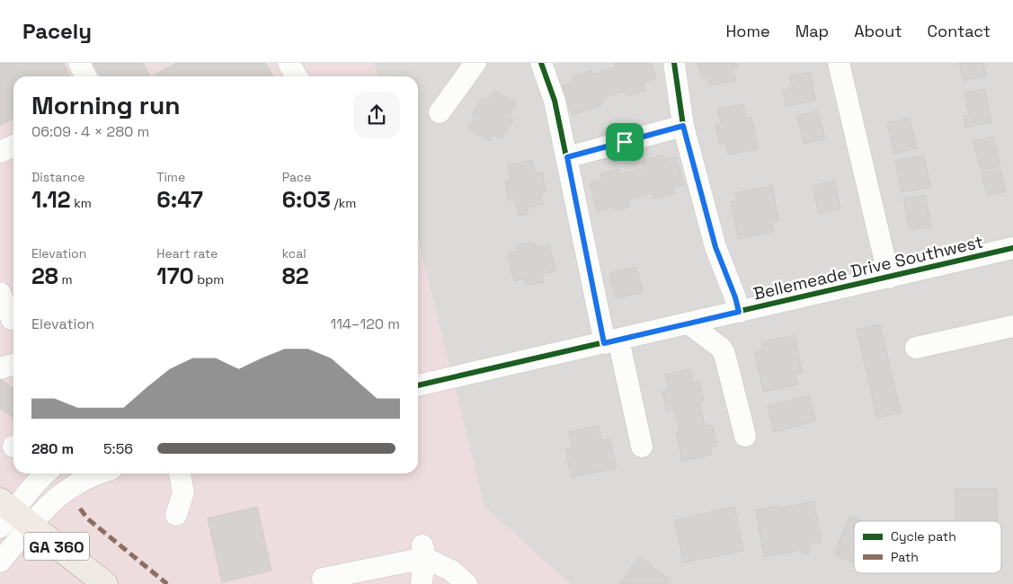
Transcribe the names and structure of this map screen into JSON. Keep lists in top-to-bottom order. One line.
{"streets":{"main road":["GA 360"],"street":["Bellemeade Drive Southwest"]},"legend":["Cycle path","Path"],"page":{"header":"Pacely","nav":["Home","Map","About","Contact"],"heading":["Morning run","06:09 · 4 × 280 m"],"stats":[["Distance","1.12 km"],["Time","6:47"],["Pace","6:03 /km"],["Elevation","28 m"],["Heart rate","170 bpm"],["kcal","82"]],"chart":["Elevation","114–120 m"],"list":[{"name":"280 m","note":"5:56"}]}}
